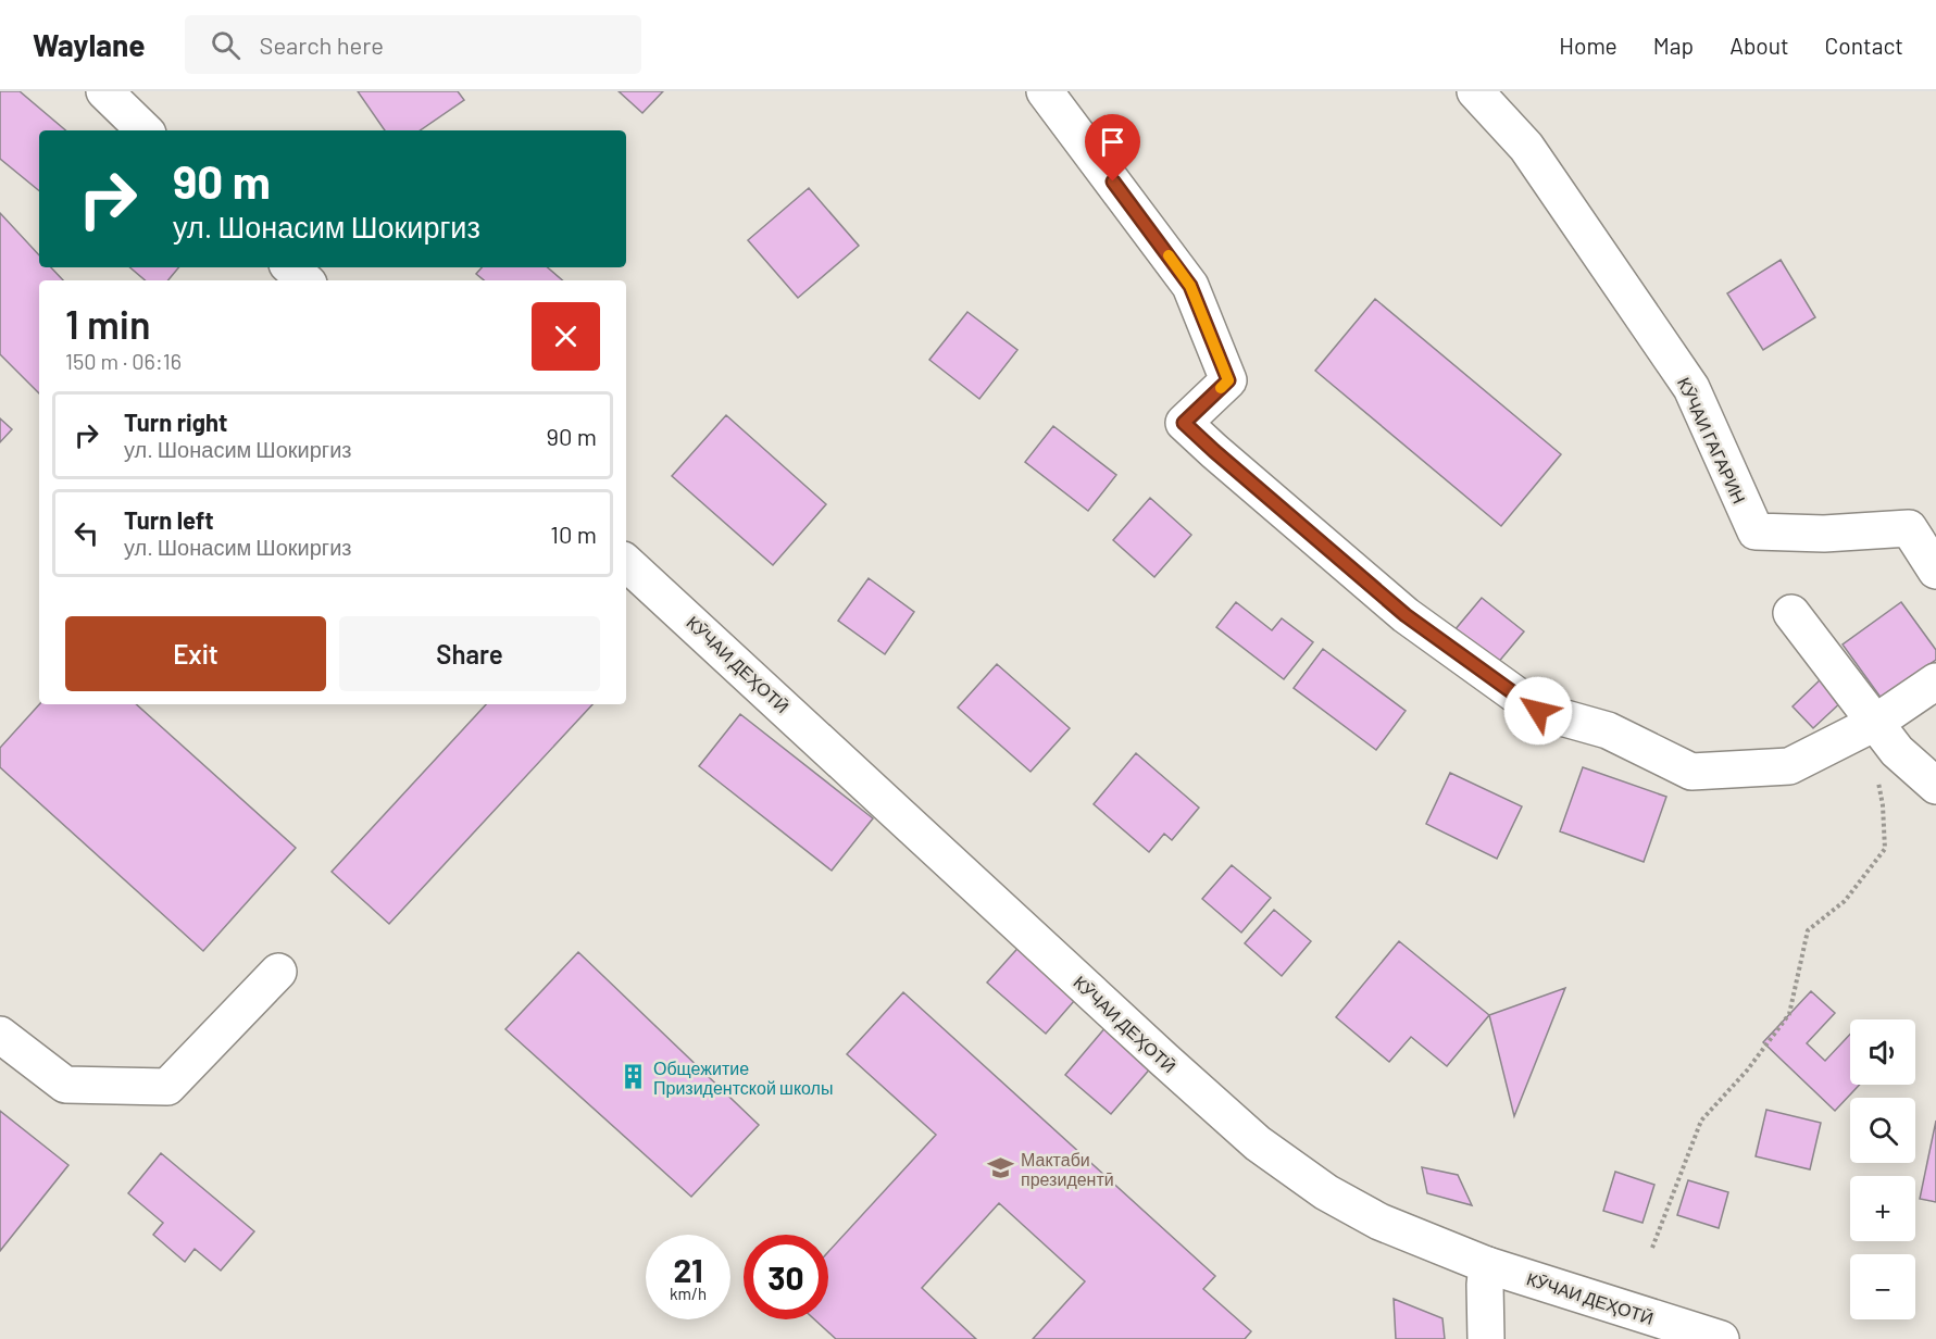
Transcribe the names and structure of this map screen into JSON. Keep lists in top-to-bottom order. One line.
{"streets":{"street":["КӮЧАИ ГАГАРИН","КӮЧАИ ДЕҲОТӢ"]},"places":{"building":["Общежитие Призидентской школы"],"school or university":["Мактаби президентӣ"]},"page":{"header":"Waylane","search":"Search here","nav":["Home","Map","About","Contact"],"turn":["90 m","ул. Шонасим Шокиргиз"],"heading":["1 min","150 m · 06:16"],"list":[{"name":"Turn right","note":"ул. Шонасим Шокиргиз","value":"90 m"},{"name":"Turn left","note":"ул. Шонасим Шокиргиз","value":"10 m"}],"buttons":["Exit","Share"],"map_buttons":["+","−"],"speed":"21 km/h","limit":"30"}}
